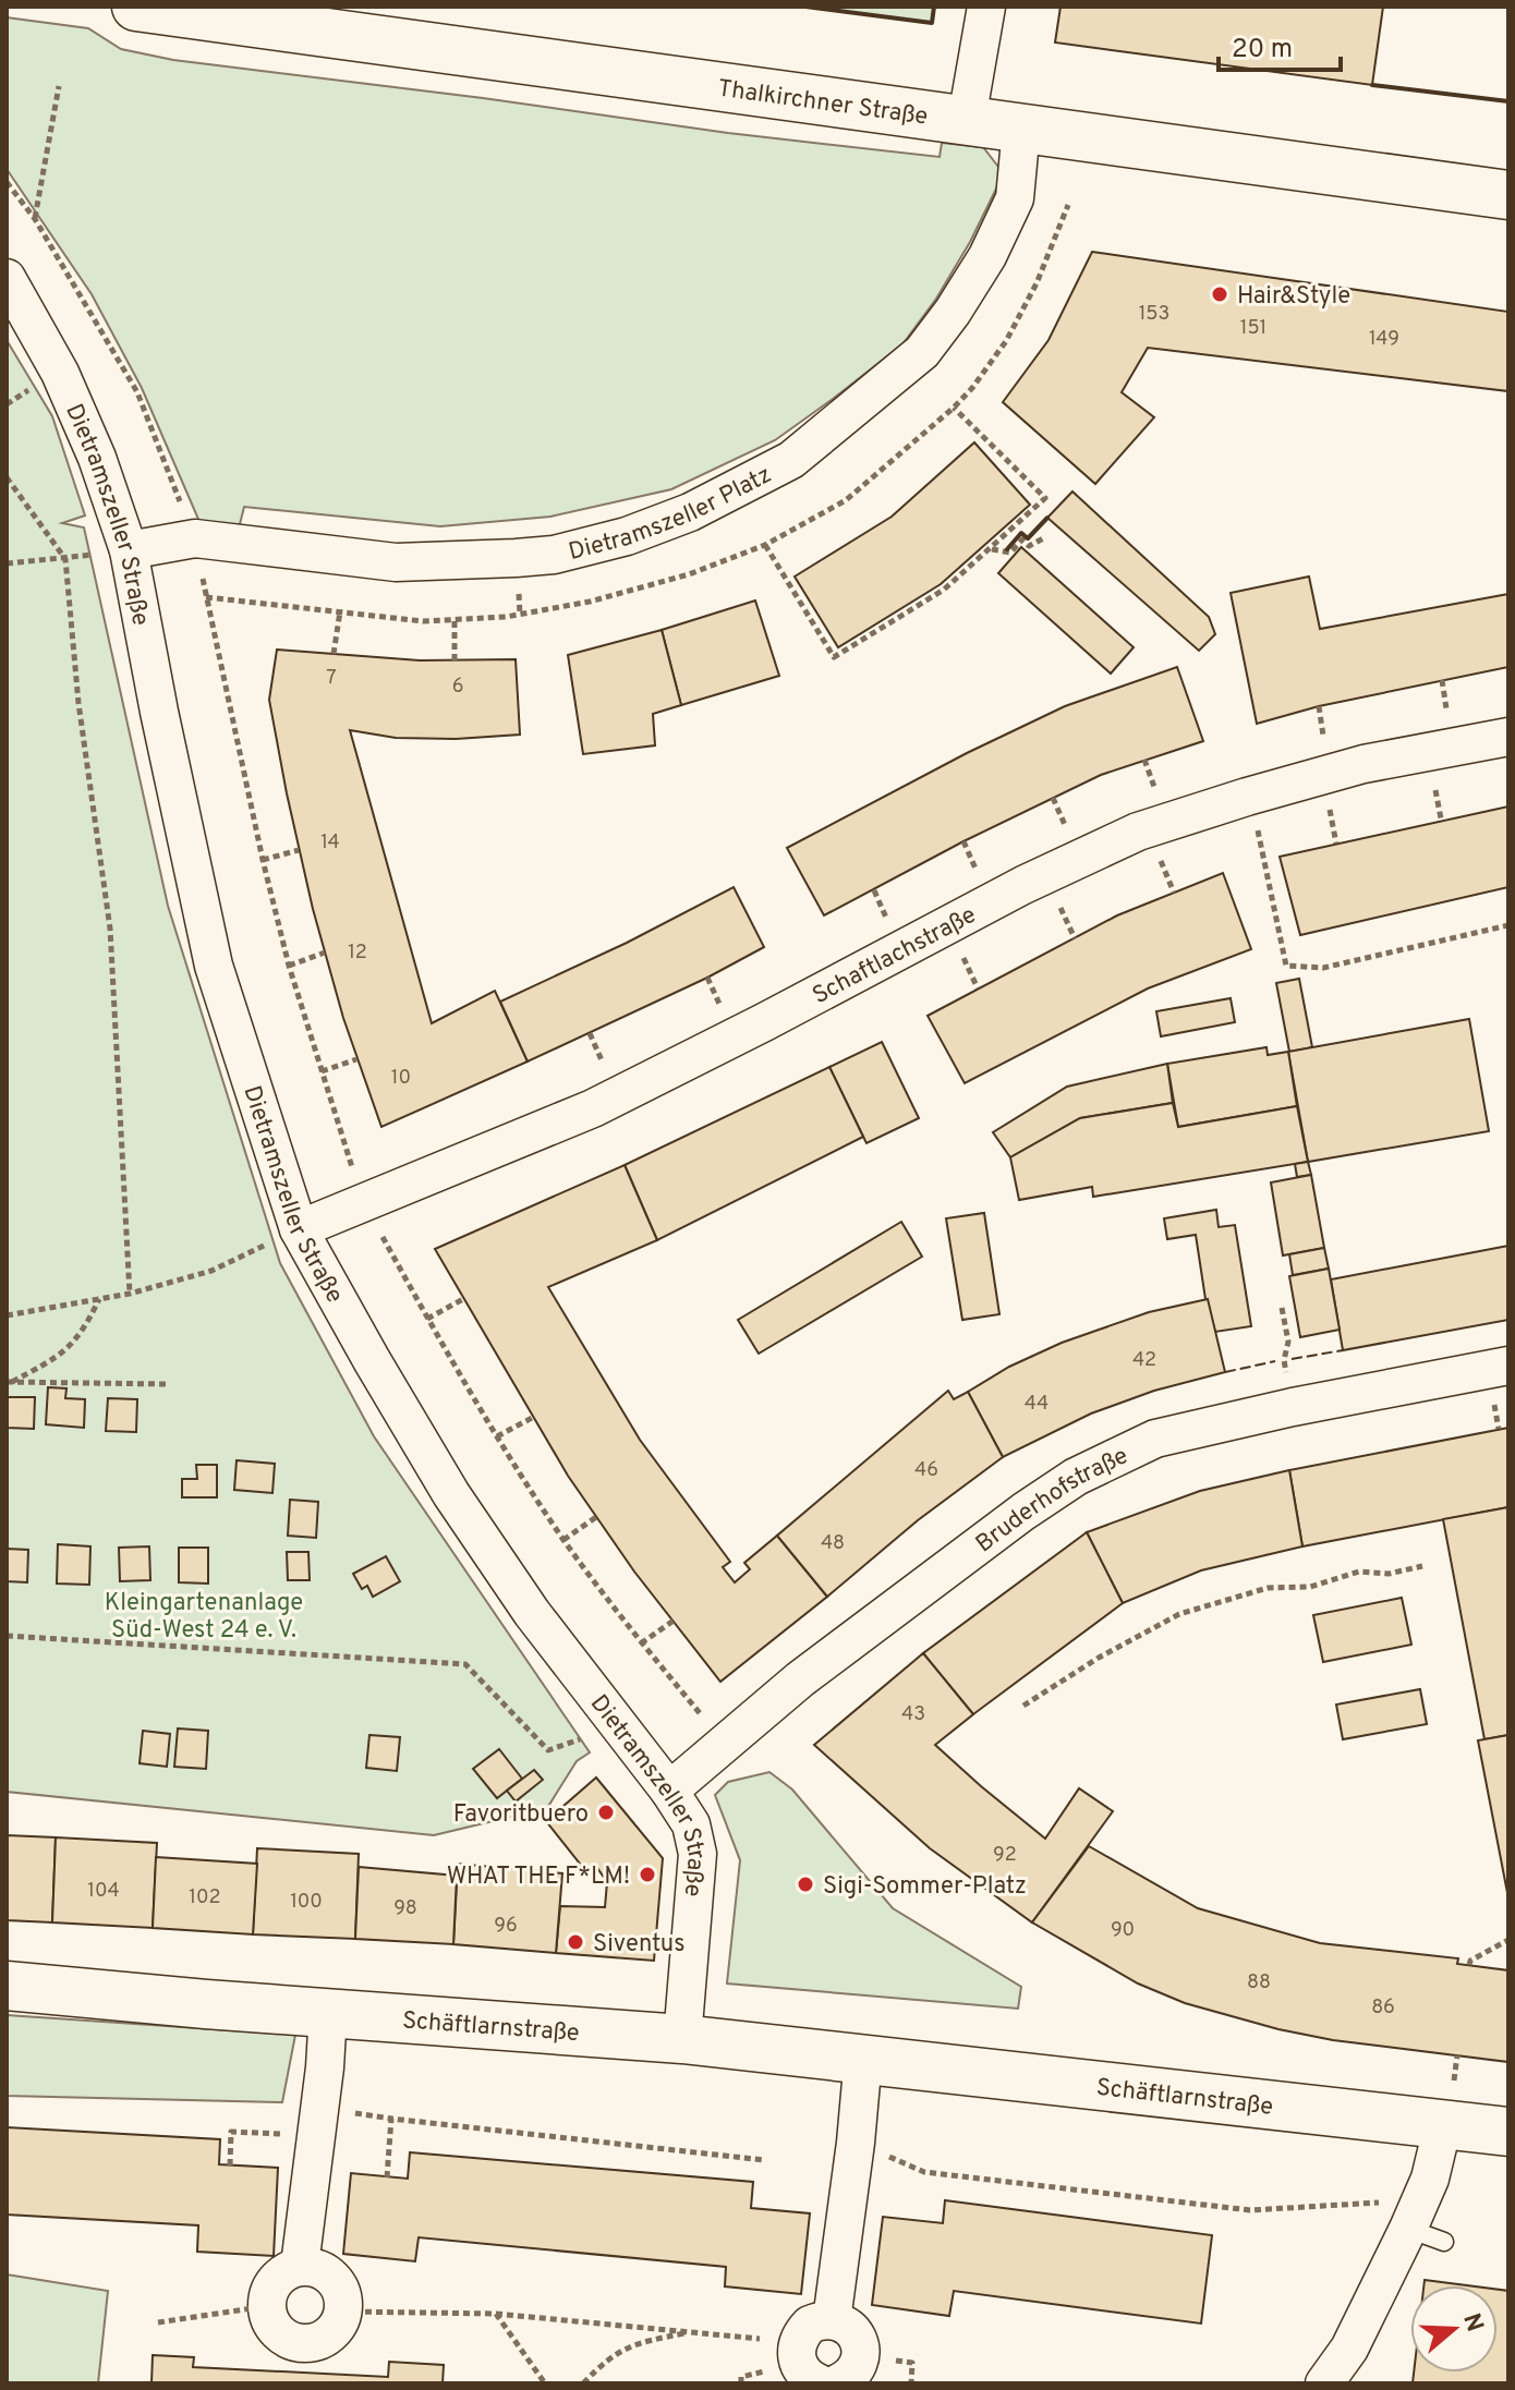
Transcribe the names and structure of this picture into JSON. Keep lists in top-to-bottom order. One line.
{"streets":{"street":["Thalkirchner Straße","Dietramszeller Platz","Dietramszeller Straße","Schaftlachstraße","Bruderhofstraße","Schäftlarnstraße"]},"crossings":[["Thalkirchner Straße","Dietramszeller Platz"],["Dietramszeller Platz","Dietramszeller Straße"],["Dietramszeller Straße","Schaftlachstraße"],["Dietramszeller Straße","Bruderhofstraße"],["Dietramszeller Straße","Schäftlarnstraße"]],"parks":["Kleingartenanlage Süd-West 24 e. V."],"places":["Hair&Style","Favoritbuero","WHAT THE F*LM!","Sigi-Sommer-Platz","Siventus"],"house_numbers":["153","151","149","7","6","14","12","10","42","44","46","48","43","92","104","102","100","98","96","90","88","86"],"scale_bar":"20 m","north":"right"}
